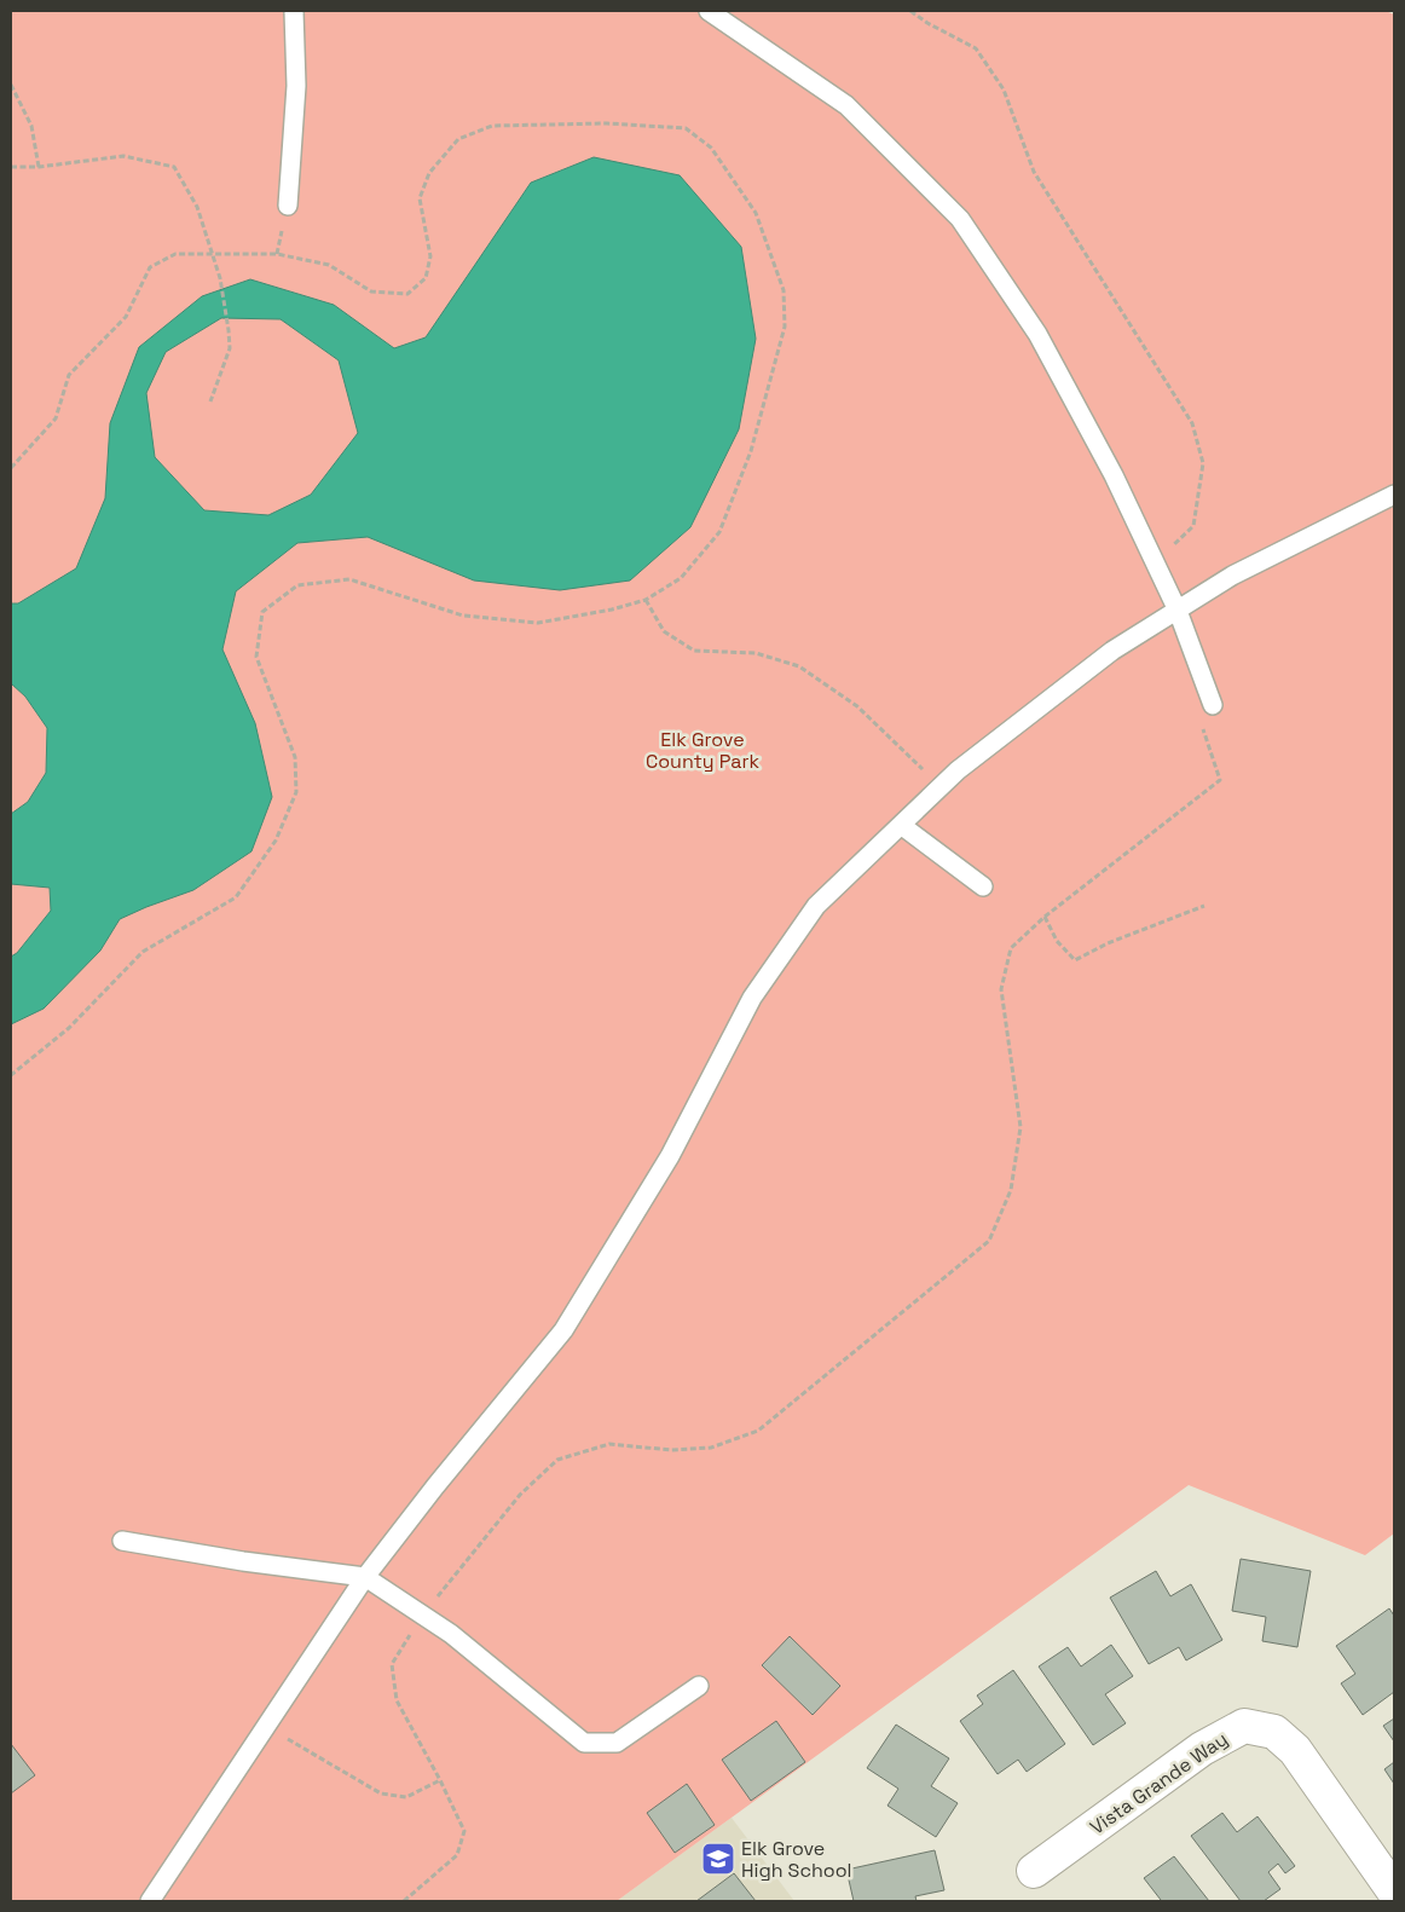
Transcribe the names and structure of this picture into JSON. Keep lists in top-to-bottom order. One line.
{"streets":{"street":["Vista Grande Way"]},"parks":["Elk Grove County Park"],"places":{"school or university":["Elk Grove High School"]}}
